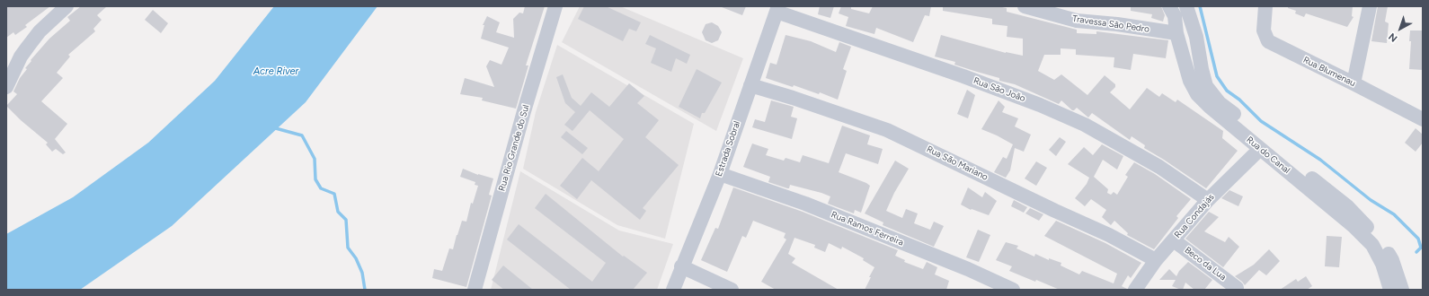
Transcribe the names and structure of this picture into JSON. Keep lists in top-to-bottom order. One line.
{"streets":{"street":["Travessa São Pedro","Rua Blumenau","Rua São João","Rua Rio Grande do Sul","Estrada Sobral","Rua do Canal","Rua São Mariano","Rua Condajás","Rua Ramos Ferreira","Beco da Lua"]},"crossings":[["Travessa São Pedro","Rua do Canal"],["Rua São João","Estrada Sobral"],["Rua São João","Rua Condajás"],["Estrada Sobral","Rua São Mariano"],["Estrada Sobral","Rua Ramos Ferreira"],["Rua do Canal","Rua Condajás"],["Rua São Mariano","Rua Condajás"],["Rua Condajás","Beco da Lua"]],"water":["Acre River"],"north":"bottom left"}
